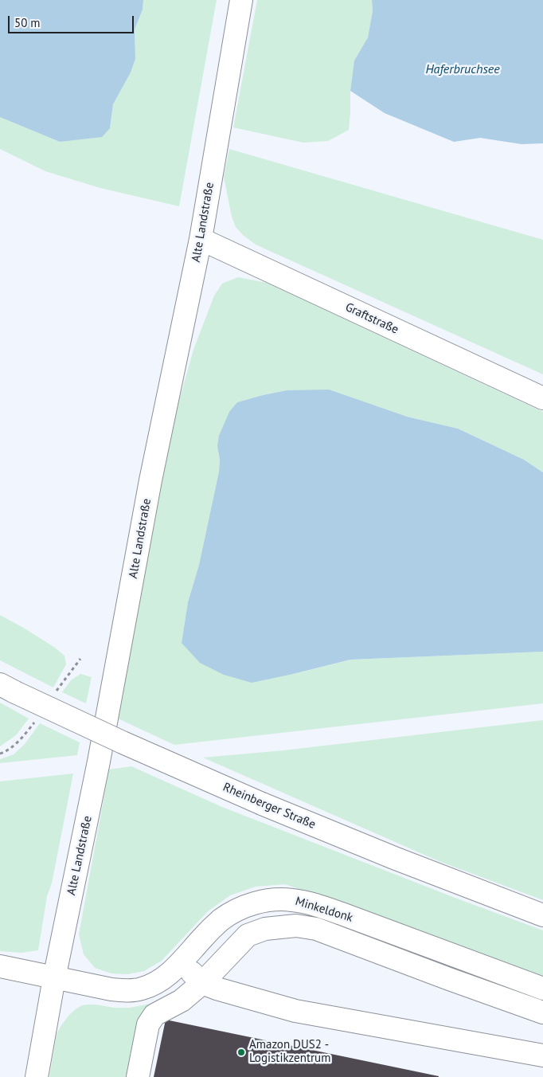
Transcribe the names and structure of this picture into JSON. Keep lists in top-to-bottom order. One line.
{"streets":{"street":["Alte Landstraße","Graftstraße","Rheinberger Straße","Minkeldonk"]},"crossings":[["Alte Landstraße","Graftstraße"],["Alte Landstraße","Minkeldonk"]],"water":["Haferbruchsee"],"places":["Amazon DUS2 - Logistikzentrum"],"scale_bar":"50 m"}
